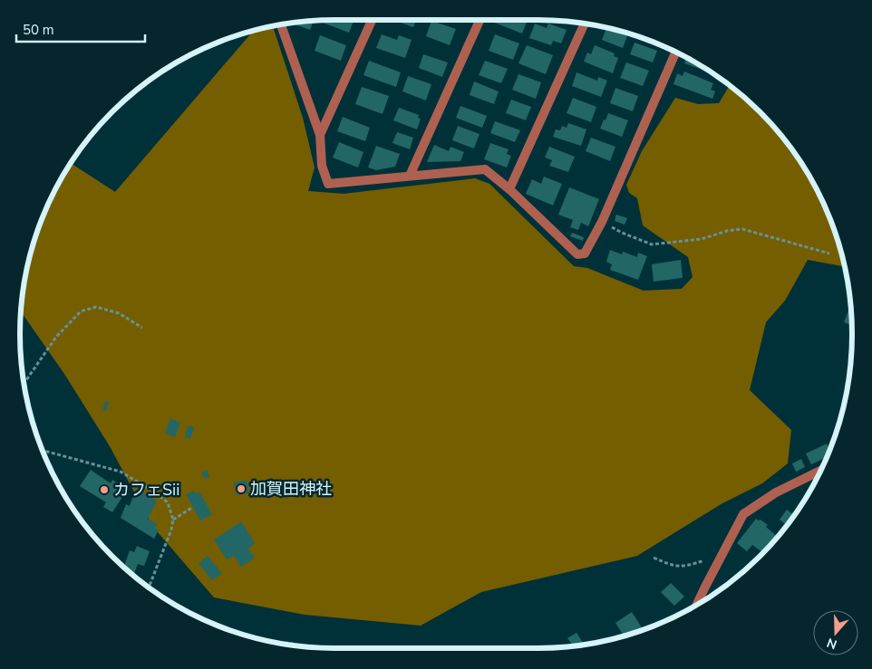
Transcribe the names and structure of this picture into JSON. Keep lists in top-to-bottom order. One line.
{"places":["加賀田神社","カフェSii"],"scale_bar":"50 m","north":"bottom"}
